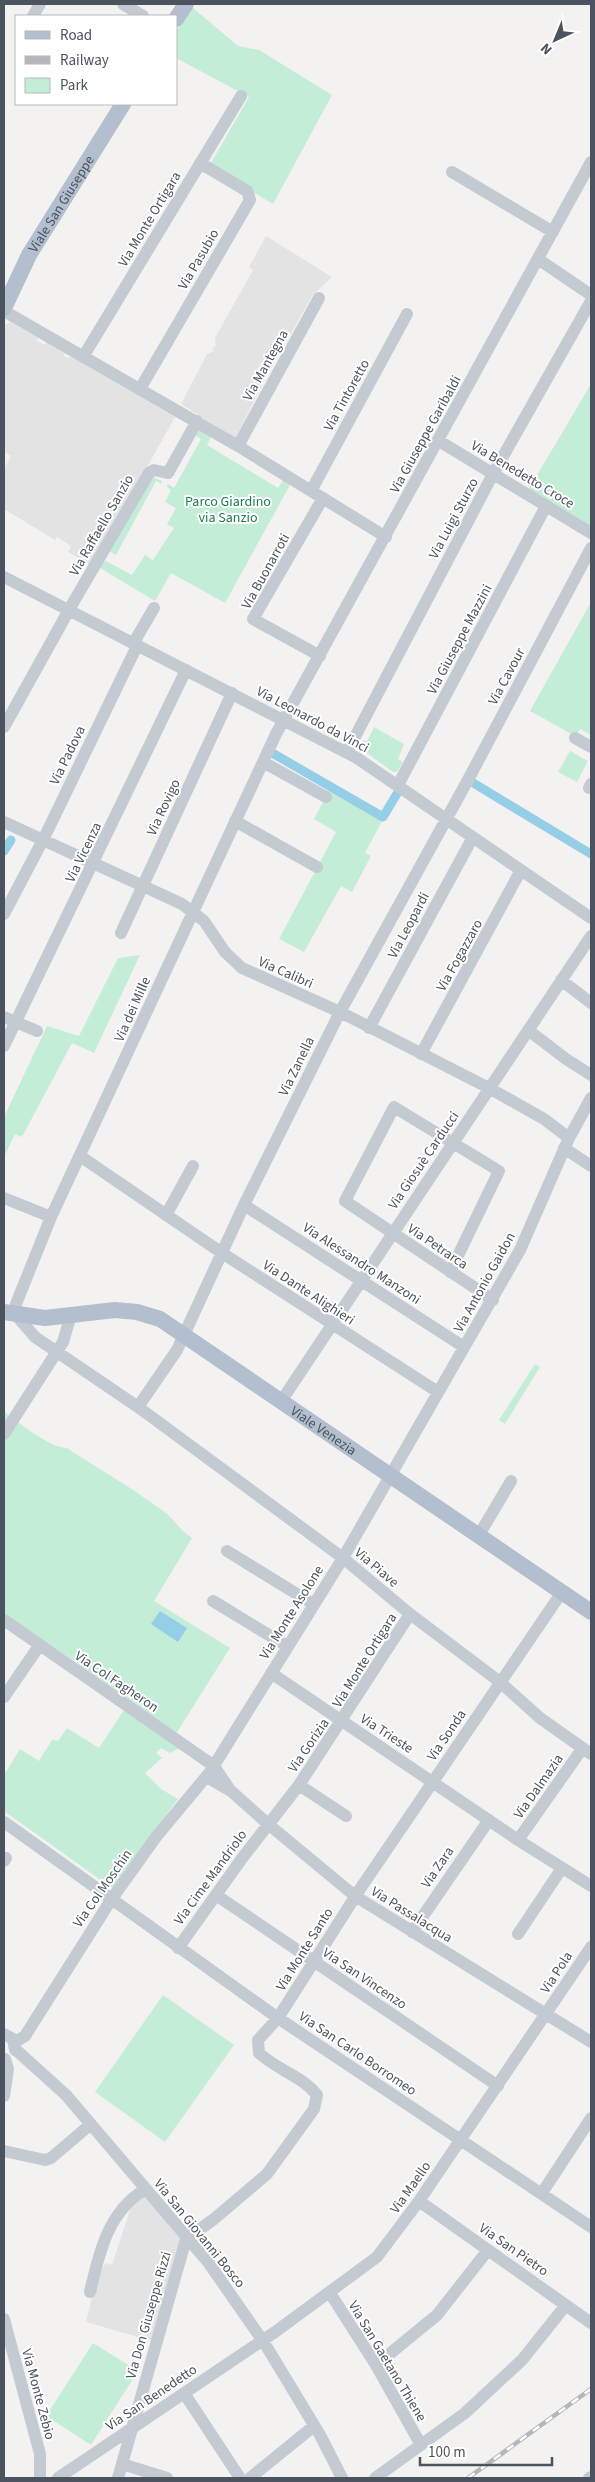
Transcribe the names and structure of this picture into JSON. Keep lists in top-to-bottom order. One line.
{"streets":{"main road":["Viale San Giuseppe","Viale Venezia"],"street":["Via Monte Ortigara","Via Pasubio","Via Mantegna","Via Tintoretto","Via Giuseppe Garibaldi","Via Benedetto Croce","Via Luigi Sturzo","Via Raffaello Sanzio","Via Buonarroti","Via Giuseppe Mazzini","Via Cavour","Via Leonardo da Vinci","Via Padova","Via Rovigo","Via Vicenza","Via Leopardi","Via Fogazzaro","Via Calibri","Via dei Mille","Via Zanella","Via Giosuè Carducci","Via Petrarca","Via Alessandro Manzoni","Via Antonio Gaidon","Via Dante Alighieri","Via Piave","Via Monte Asolone","Via Col Fagheron","Via Trieste","Via Sonda","Via Gorizia","Via Dalmazia","Via Zara","Via Cime Mandriolo","Via Col Moschin","Via Passalacqua","Via Monte Santo","Via Pola","Via San Vincenzo","Via San Carlo Borromeo","Via Maello","Via San Giovanni Bosco","Via San Pietro","Via Don Giuseppe Rizzi","Via San Gaetano Thiene","Via Monte Zebio","Via San Benedetto"]},"crossings":[["Via Monte Ortigara","Via Pasubio"],["Via Monte Ortigara","Via Piave"],["Via Monte Ortigara","Via Trieste"],["Via Monte Ortigara","Via Gorizia"],["Via Giuseppe Garibaldi","Via Benedetto Croce"],["Via Giuseppe Garibaldi","Via Buonarroti"],["Via Giuseppe Garibaldi","Via Leonardo da Vinci"],["Via Giuseppe Garibaldi","Via dei Mille"],["Via Benedetto Croce","Via Luigi Sturzo"],["Via Benedetto Croce","Via Giuseppe Mazzini"],["Via Luigi Sturzo","Via Leonardo da Vinci"],["Via Raffaello Sanzio","Via Leonardo da Vinci"],["Via Giuseppe Mazzini","Via Leonardo da Vinci"],["Via Cavour","Via Leonardo da Vinci"],["Via Cavour","Via Zanella"],["Via Leonardo da Vinci","Via Padova"],["Via Leonardo da Vinci","Via Rovigo"],["Via Leonardo da Vinci","Via Vicenza"],["Via Leonardo da Vinci","Via Leopardi"],["Via Leonardo da Vinci","Via Fogazzaro"],["Via Leonardo da Vinci","Via dei Mille"],["Via Leonardo da Vinci","Via Zanella"],["Via Padova","Via Calibri"],["Via Rovigo","Via Calibri"],["Via Vicenza","Via Calibri"],["Via Leopardi","Via Calibri"],["Via Fogazzaro","Via Calibri"],["Via Calibri","Via dei Mille"],["Via Calibri","Via Zanella"],["Via Calibri","Via Giosuè Carducci"],["Via Calibri","Via Antonio Gaidon"],["Via dei Mille","Via Dante Alighieri"],["Via dei Mille","Viale Venezia"],["Via dei Mille","Via Piave"],["Via Zanella","Via Alessandro Manzoni"],["Via Zanella","Via Dante Alighieri"],["Via Zanella","Viale Venezia"],["Via Giosuè Carducci","Via Petrarca"],["Via Giosuè Carducci","Via Alessandro Manzoni"],["Via Giosuè Carducci","Via Dante Alighieri"],["Via Giosuè Carducci","Viale Venezia"],["Via Petrarca","Via Antonio Gaidon"],["Via Alessandro Manzoni","Via Antonio Gaidon"],["Via Antonio Gaidon","Via Dante Alighieri"],["Via Antonio Gaidon","Viale Venezia"],["Via Antonio Gaidon","Via Monte Asolone"],["Viale Venezia","Via Piave"],["Viale Venezia","Via Monte Asolone"],["Viale Venezia","Via Sonda"],["Via Piave","Via Monte Asolone"],["Via Piave","Via Sonda"],["Via Piave","Via Dalmazia"],["Via Monte Asolone","Via Col Fagheron"],["Via Monte Asolone","Via Trieste"],["Via Monte Asolone","Via Col Moschin"],["Via Col Fagheron","Via Col Moschin"],["Via Trieste","Via Sonda"],["Via Trieste","Via Gorizia"],["Via Trieste","Via Dalmazia"],["Via Trieste","Via Zara"],["Via Sonda","Via Passalacqua"],["Via Sonda","Via Monte Santo"],["Via Gorizia","Via Cime Mandriolo"],["Via Gorizia","Via Passalacqua"],["Via Zara","Via Passalacqua"],["Via Cime Mandriolo","Via Passalacqua"],["Via Cime Mandriolo","Via San Vincenzo"],["Via Cime Mandriolo","Via San Carlo Borromeo"],["Via Col Moschin","Via San Carlo Borromeo"],["Via Col Moschin","Via San Giovanni Bosco"],["Via Passalacqua","Via Monte Santo"],["Via Passalacqua","Via Pola"],["Via Passalacqua","Via Maello"],["Via Monte Santo","Via San Vincenzo"],["Via Monte Santo","Via San Carlo Borromeo"],["Via Monte Santo","Via San Giovanni Bosco"],["Via Monte Santo","Via Don Giuseppe Rizzi"],["Via Pola","Via Maello"],["Via San Vincenzo","Via Maello"],["Via San Carlo Borromeo","Via Maello"],["Via Maello","Via San Giovanni Bosco"],["Via Maello","Via San Pietro"],["Via Maello","Via San Gaetano Thiene"],["Via Maello","Via San Benedetto"],["Via San Giovanni Bosco","Via Don Giuseppe Rizzi"],["Via San Giovanni Bosco","Via San Benedetto"],["Via Don Giuseppe Rizzi","Via San Benedetto"]],"parks":["Parco Giardino via Sanzio"],"legend":["Road","Railway","Park"],"scale_bar":"100 m","north":"bottom left"}
